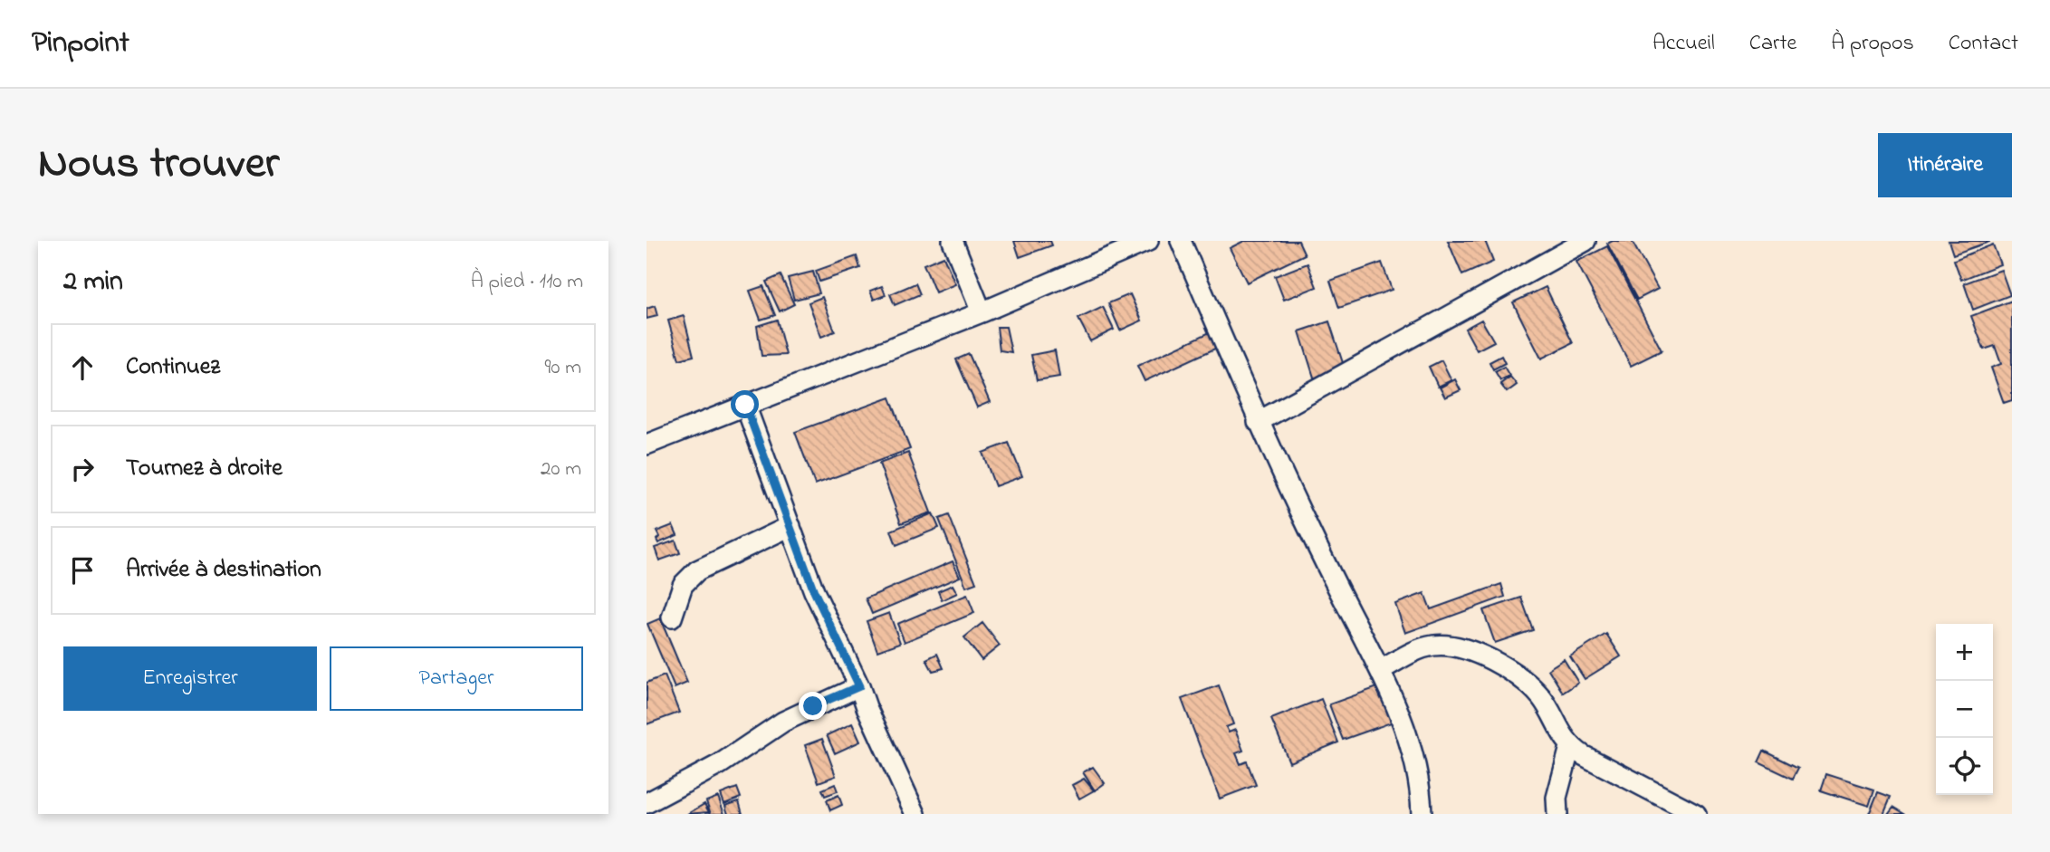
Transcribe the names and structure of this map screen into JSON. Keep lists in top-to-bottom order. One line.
{"page":{"header":"Pinpoint","nav":["Accueil","Carte","À propos","Contact"],"title":"Nous trouver","buttons":["Itinéraire",["Enregistrer","Partager"]],"heading":["2 min","À pied · 110 m"],"list":[["Continuez","90 m"],["Tournez à droite","20 m"],"Arrivée à destination"],"map_buttons":["+","−"]}}
